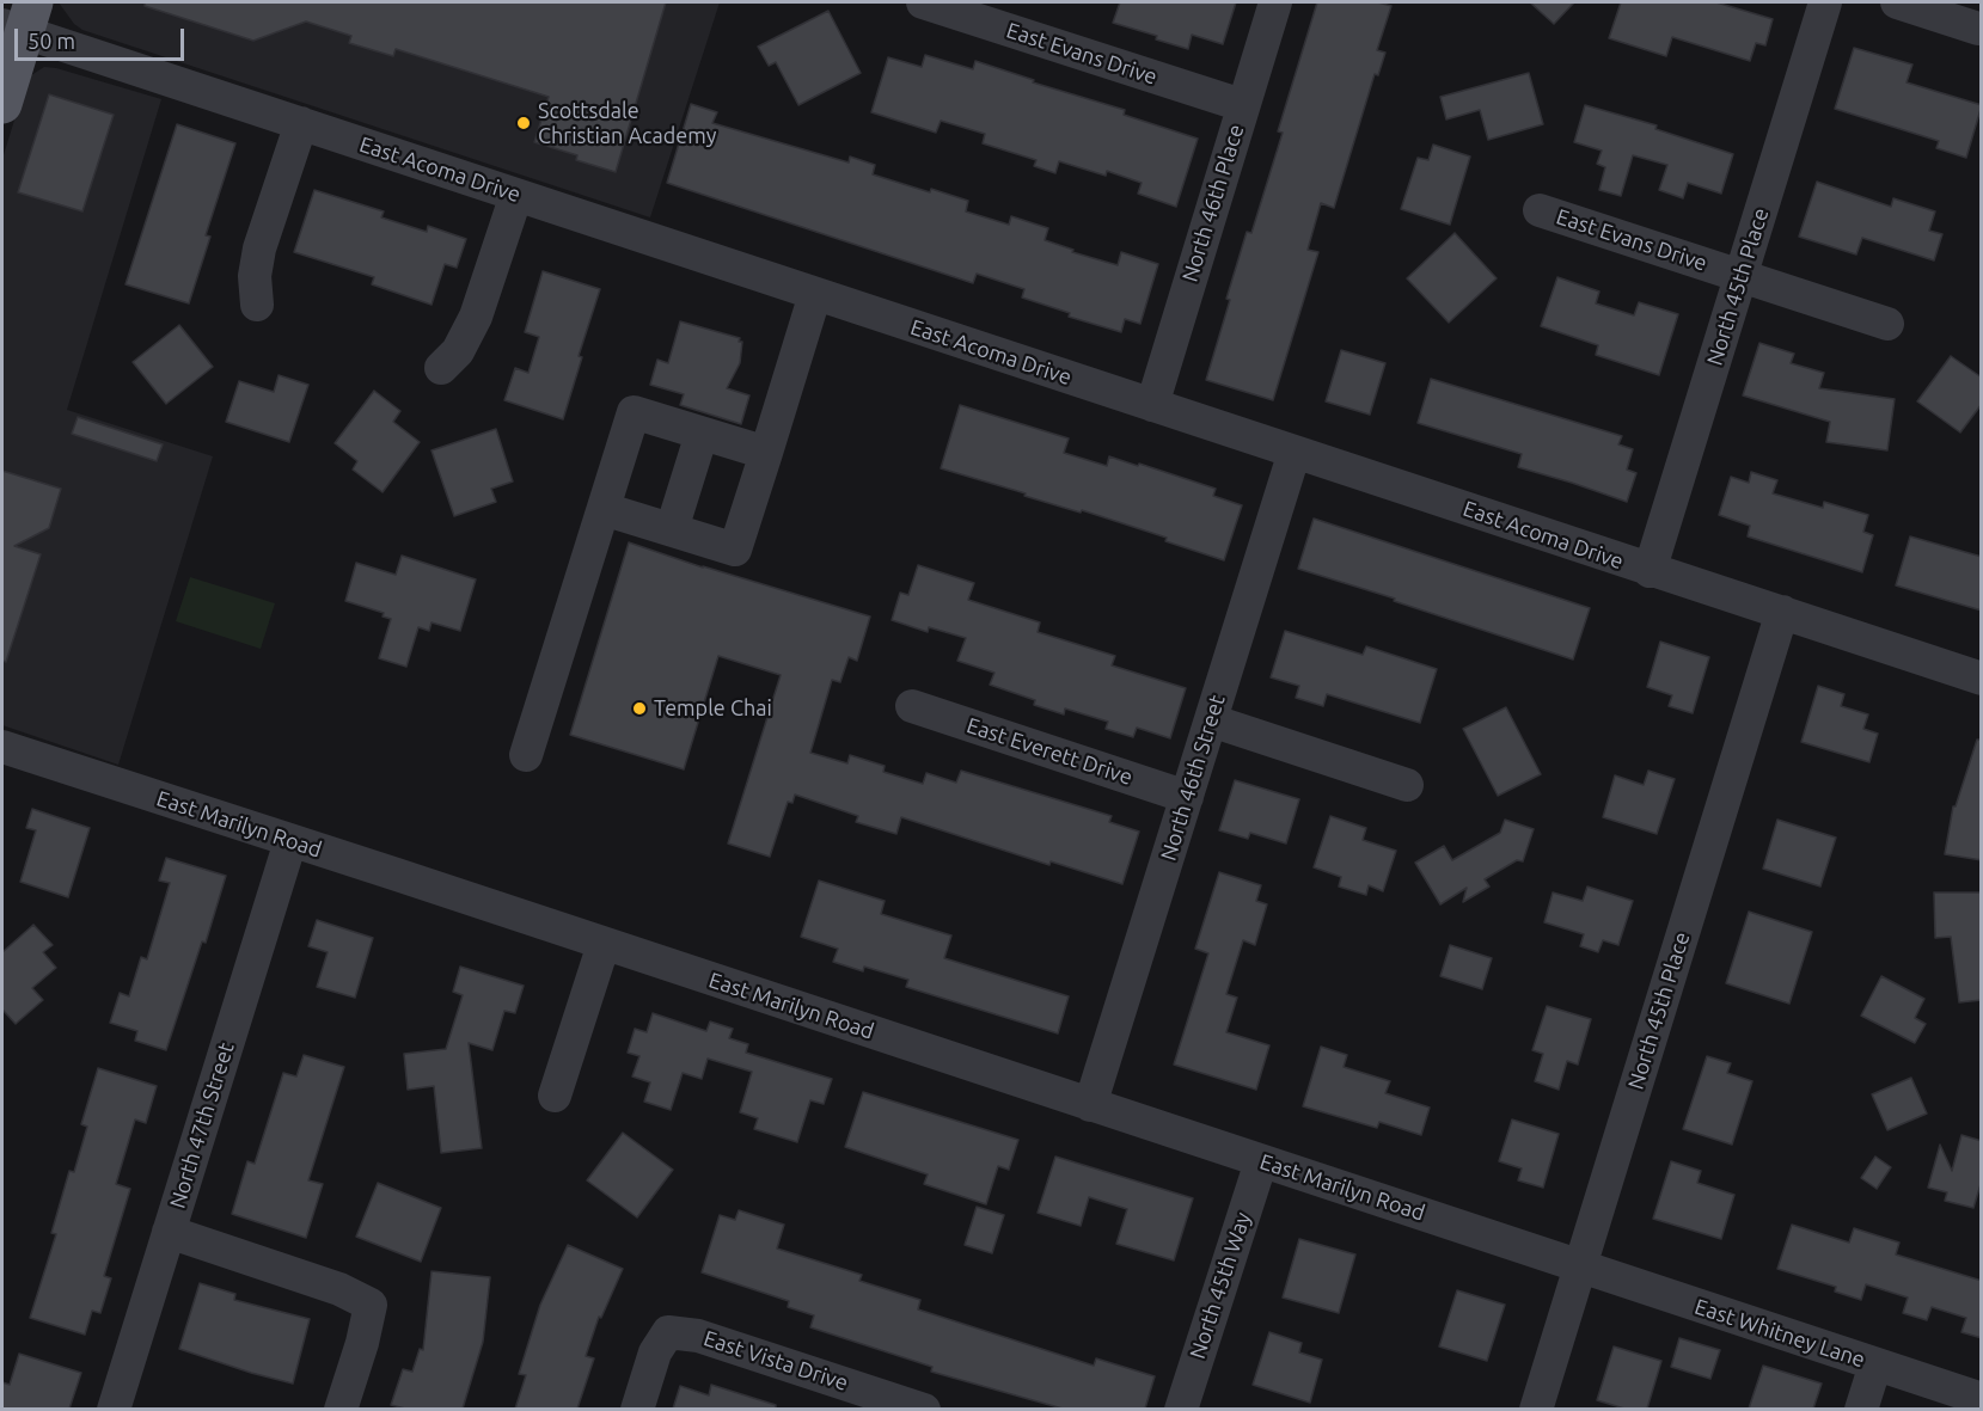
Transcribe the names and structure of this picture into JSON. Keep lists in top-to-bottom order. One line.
{"streets":{"street":["East Evans Drive","East Acoma Drive","North 46th Place","North 45th Place","East Everett Drive","North 46th Street","East Marilyn Road","North 47th Street","North 45th Way","East Whitney Lane","East Vista Drive"]},"crossings":[["East Evans Drive","North 46th Place"],["East Evans Drive","North 45th Place"],["East Acoma Drive","North 46th Place"],["East Acoma Drive","North 45th Place"],["East Acoma Drive","North 46th Street"],["North 45th Place","East Marilyn Road"],["North 45th Place","East Whitney Lane"],["East Everett Drive","North 46th Street"],["North 46th Street","East Marilyn Road"],["East Marilyn Road","North 47th Street"],["East Marilyn Road","North 45th Way"],["East Marilyn Road","East Whitney Lane"]],"places":["Scottsdale Christian Academy","Temple Chai"],"scale_bar":"50 m"}
